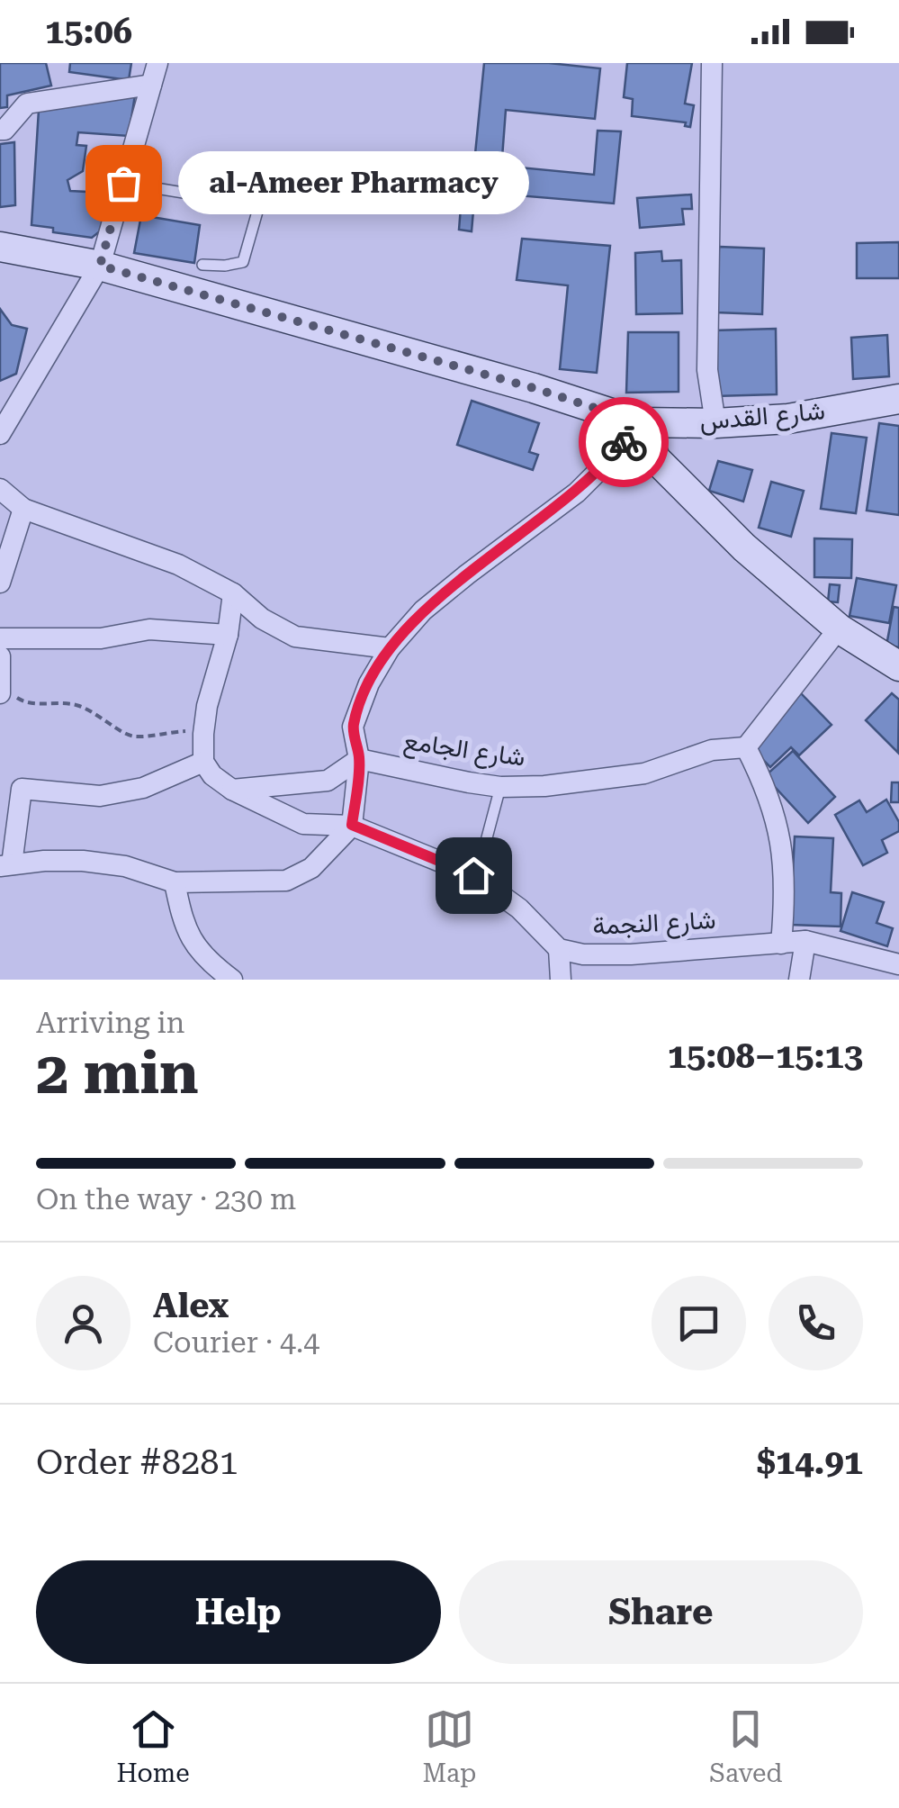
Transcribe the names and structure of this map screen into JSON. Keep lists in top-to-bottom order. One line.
{"streets":{"main road":["شارع القدس"],"street":["شارع الجامع","شارع النجمة"]},"places":["al-Ameer Pharmacy"],"page":{"status":"15:06","bubble":"al-Ameer Pharmacy","heading":["2 min","Arriving in","15:08–15:13"],"panel":["Alex","Courier · 4.4","Order #8281","$14.91"],"bar":"On the way · 230 m","buttons":["Help","Share"],"tabs":["Home","Map","Saved"]}}
